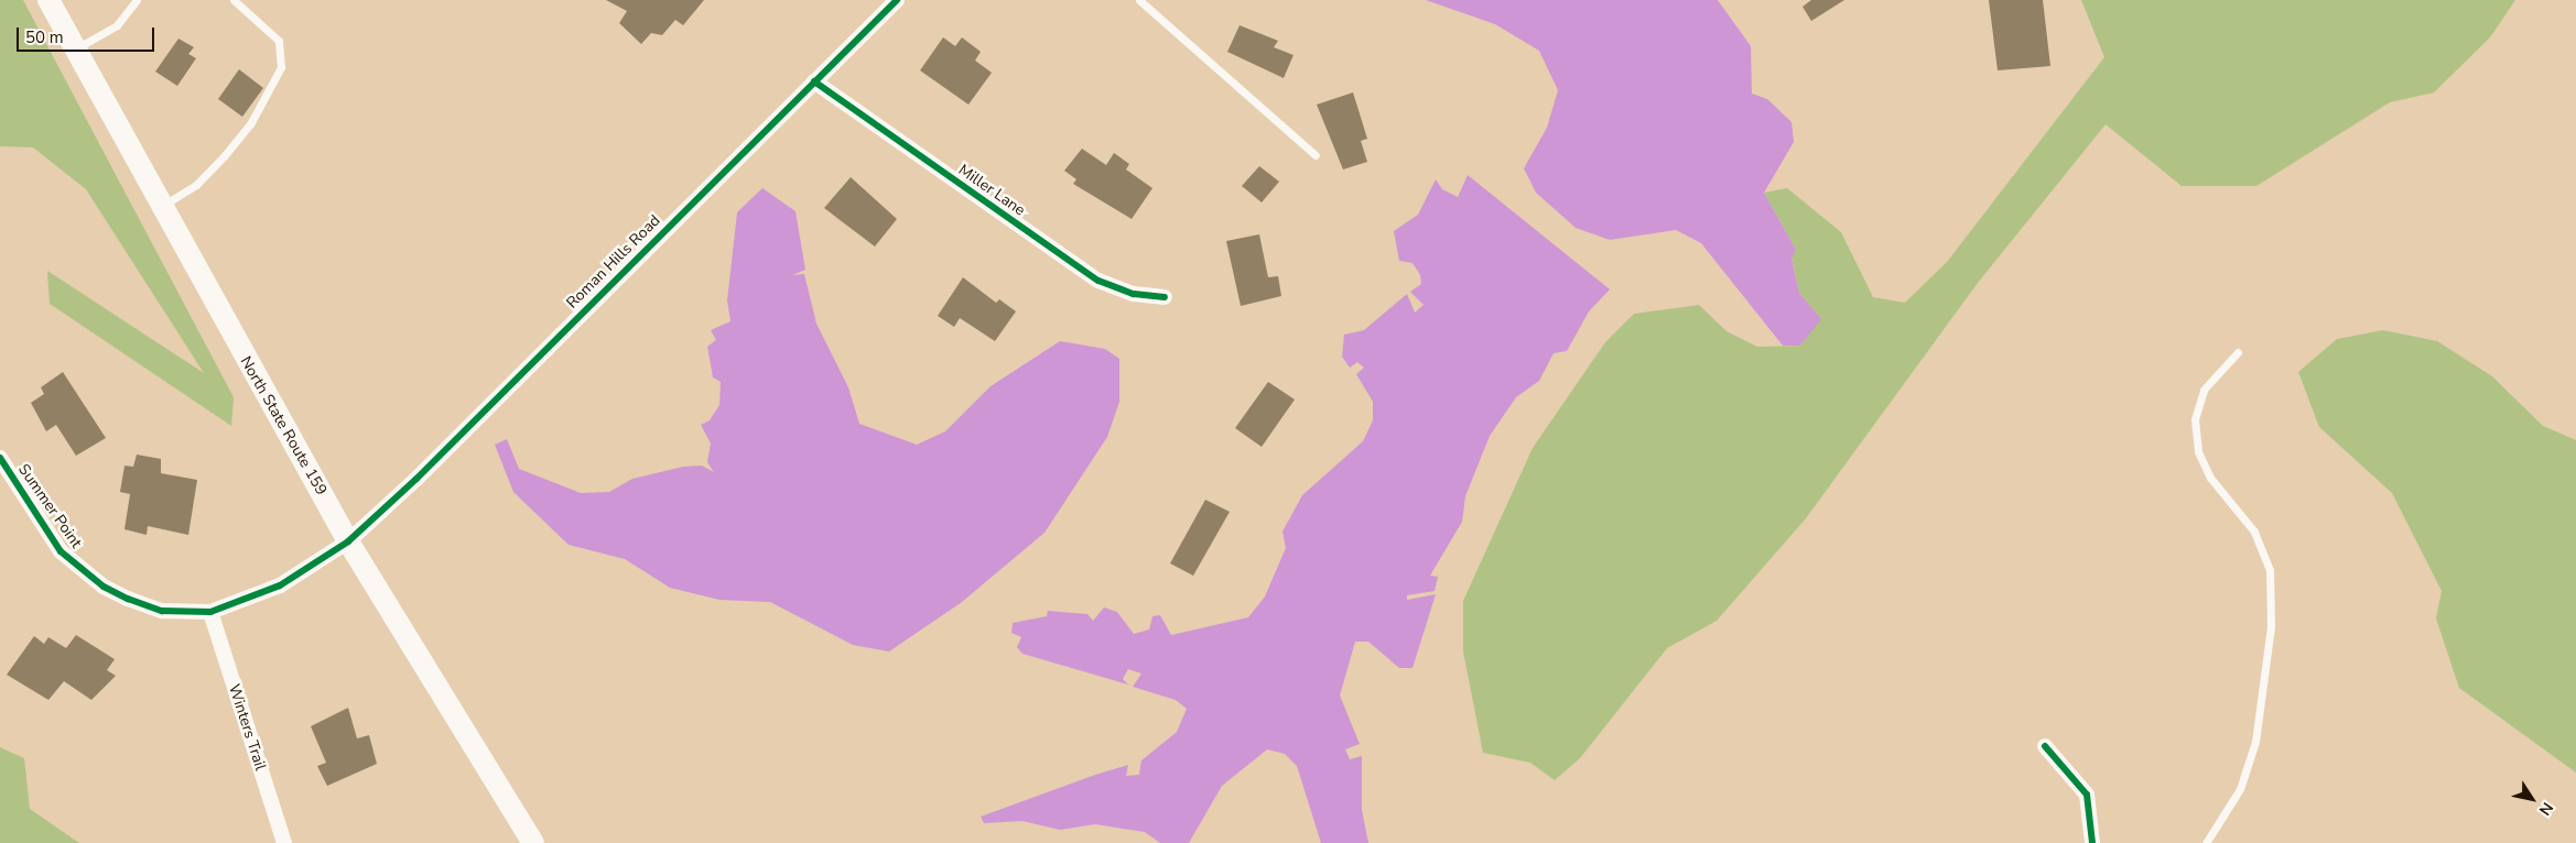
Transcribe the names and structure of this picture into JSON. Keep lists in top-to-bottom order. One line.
{"streets":{"main road":["North State Route 159"],"street":["Miller Lane","Roman Hills Road","Summer Point","Winters Trail"]},"crossings":[["Miller Lane","Roman Hills Road"],["Roman Hills Road","North State Route 159"],["Roman Hills Road","Summer Point"],["North State Route 159","Summer Point"],["Summer Point","Winters Trail"]],"scale_bar":"50 m","north":"bottom right"}
